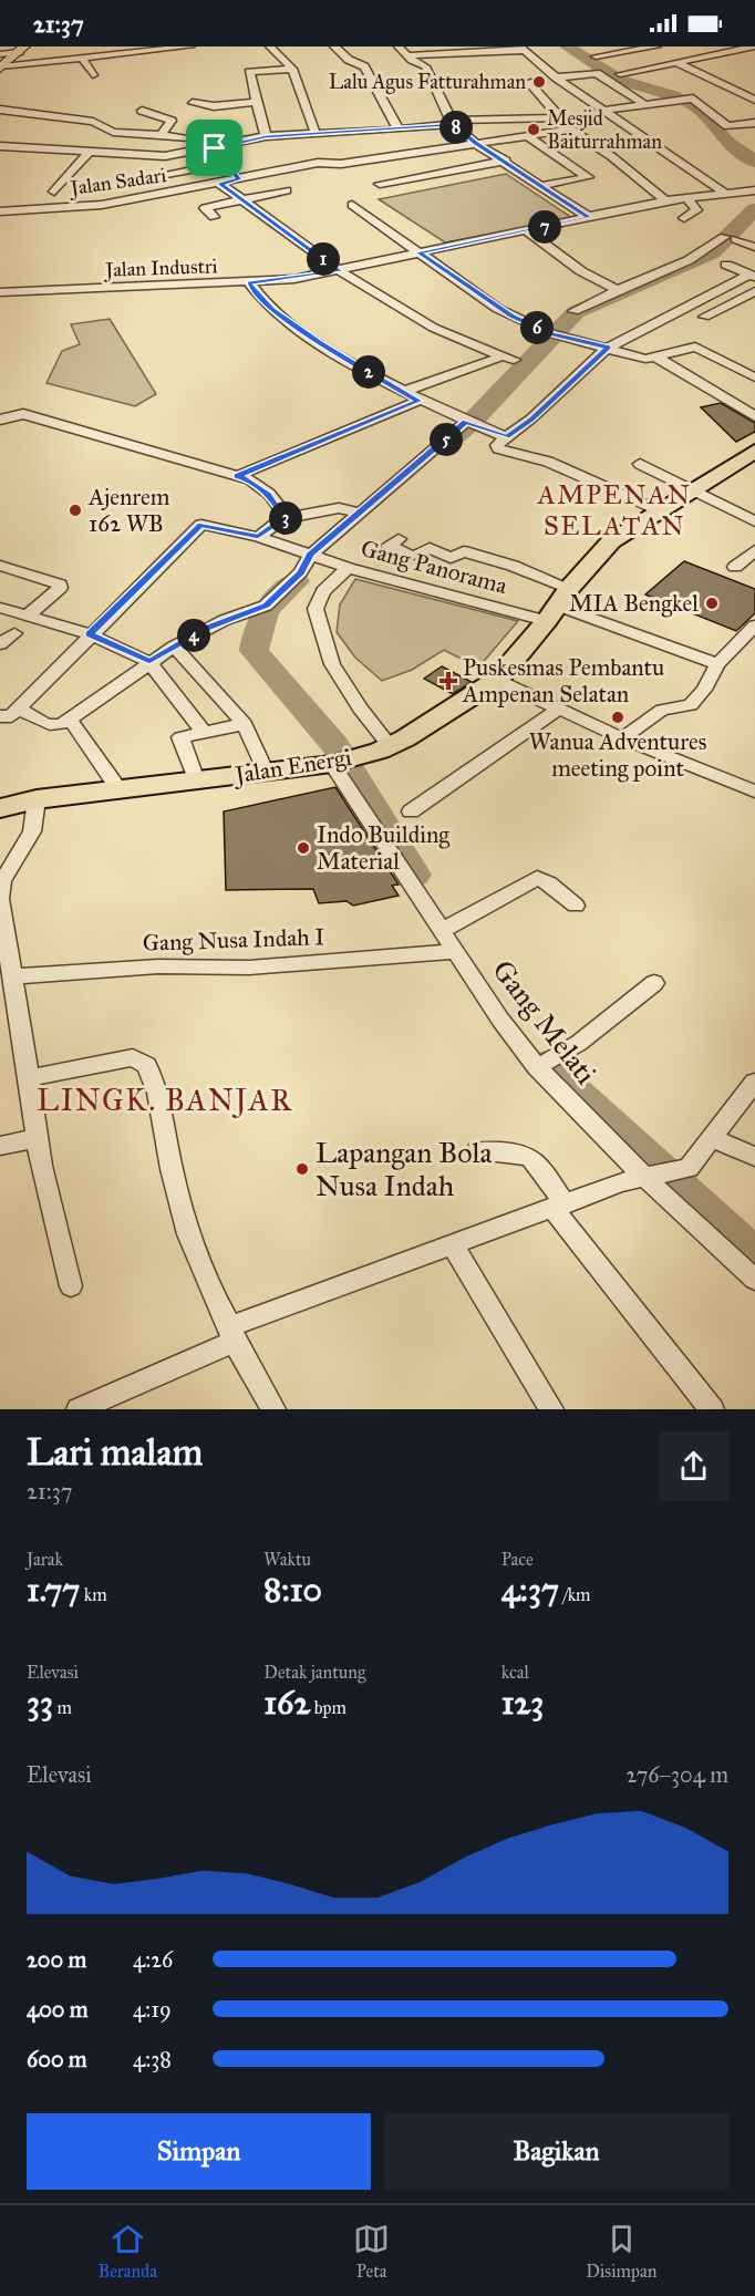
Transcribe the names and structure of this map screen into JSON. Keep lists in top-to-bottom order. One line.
{"streets":{"highway":["Jalan Energi"],"street":["Jalan Sadari","Jalan Industri","Gang Panorama","Gang Nusa Indah I","Gang Melati"]},"crossings":[["Gang Panorama","Jalan Energi"],["Jalan Energi","Gang Melati"],["Gang Nusa Indah I","Gang Melati"]],"districts":["AMPENAN SELATAN","LINGK. BANJAR"],"places":{"other":["Lalu Agus Fatturahman","Mesjid Baiturrahman","Ajenrem 162 WB","MIA Bengkel","Wanua Adventures meeting point","Indo Building Material","Lapangan Bola Nusa Indah"],"health":["Puskesmas Pembantu Ampenan Selatan"]},"page":{"status":"21:37","pins":["8","7","1","6","2","5","3","4"],"heading":["Lari malam","21:37"],"stats":[["Jarak","1.77 km"],["Waktu","8:10"],["Pace","4:37 /km"],["Elevasi","33 m"],["Detak jantung","162 bpm"],["kcal","123"]],"chart":["Elevasi","276–304 m"],"list":[{"name":"200 m","note":"4:26"},{"name":"400 m","note":"4:19"},{"name":"600 m","note":"4:38"}],"buttons":["Simpan","Bagikan"],"tabs":["Beranda","Peta","Disimpan"]}}
